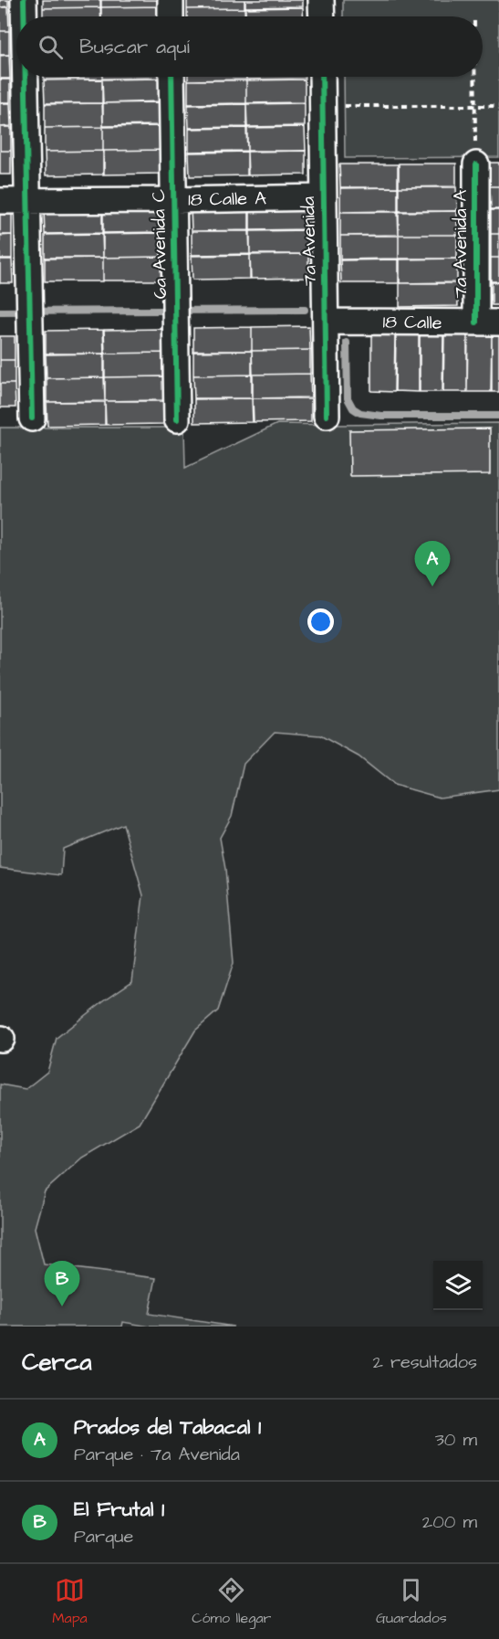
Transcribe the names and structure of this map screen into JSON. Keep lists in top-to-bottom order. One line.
{"streets":{"street":["18 Calle A","7a Avenida","6a Avenida C","7a Avenida A","18 Calle"]},"crossings":[["18 Calle A","7a Avenida"],["18 Calle A","6a Avenida C"],["7a Avenida","18 Calle"],["7a Avenida A","18 Calle"]],"page":{"search":"Buscar aquí","pins":["A","B"],"heading":["Cerca","2 resultados"],"list":[{"mark":"A","name":"Prados del Tabacal 1","note":"Parque · 7a Avenida","value":"30 m"},{"mark":"B","name":"El Frutal 1","note":"Parque","value":"200 m"}],"nav":["Mapa","Cómo llegar","Guardados"]}}
